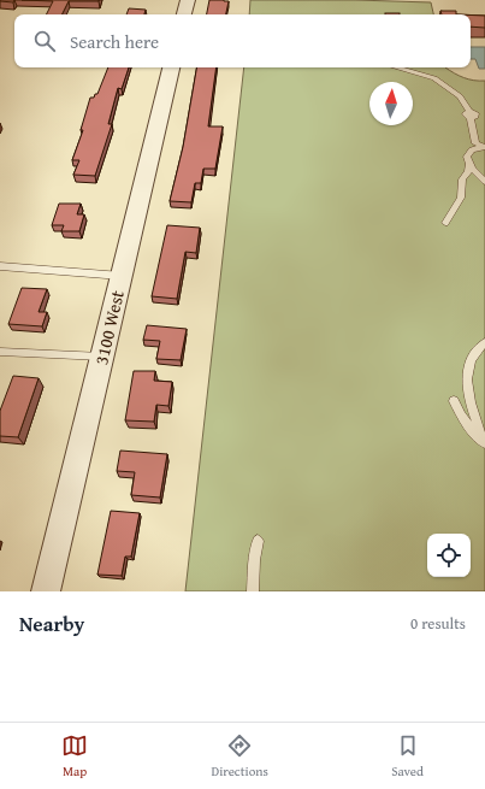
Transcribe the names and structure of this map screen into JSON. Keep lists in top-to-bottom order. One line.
{"streets":{"street":["3100 West"]},"north":"top","page":{"search":"Search here","heading":["Nearby","0 results"],"nav":["Map","Directions","Saved"]}}
